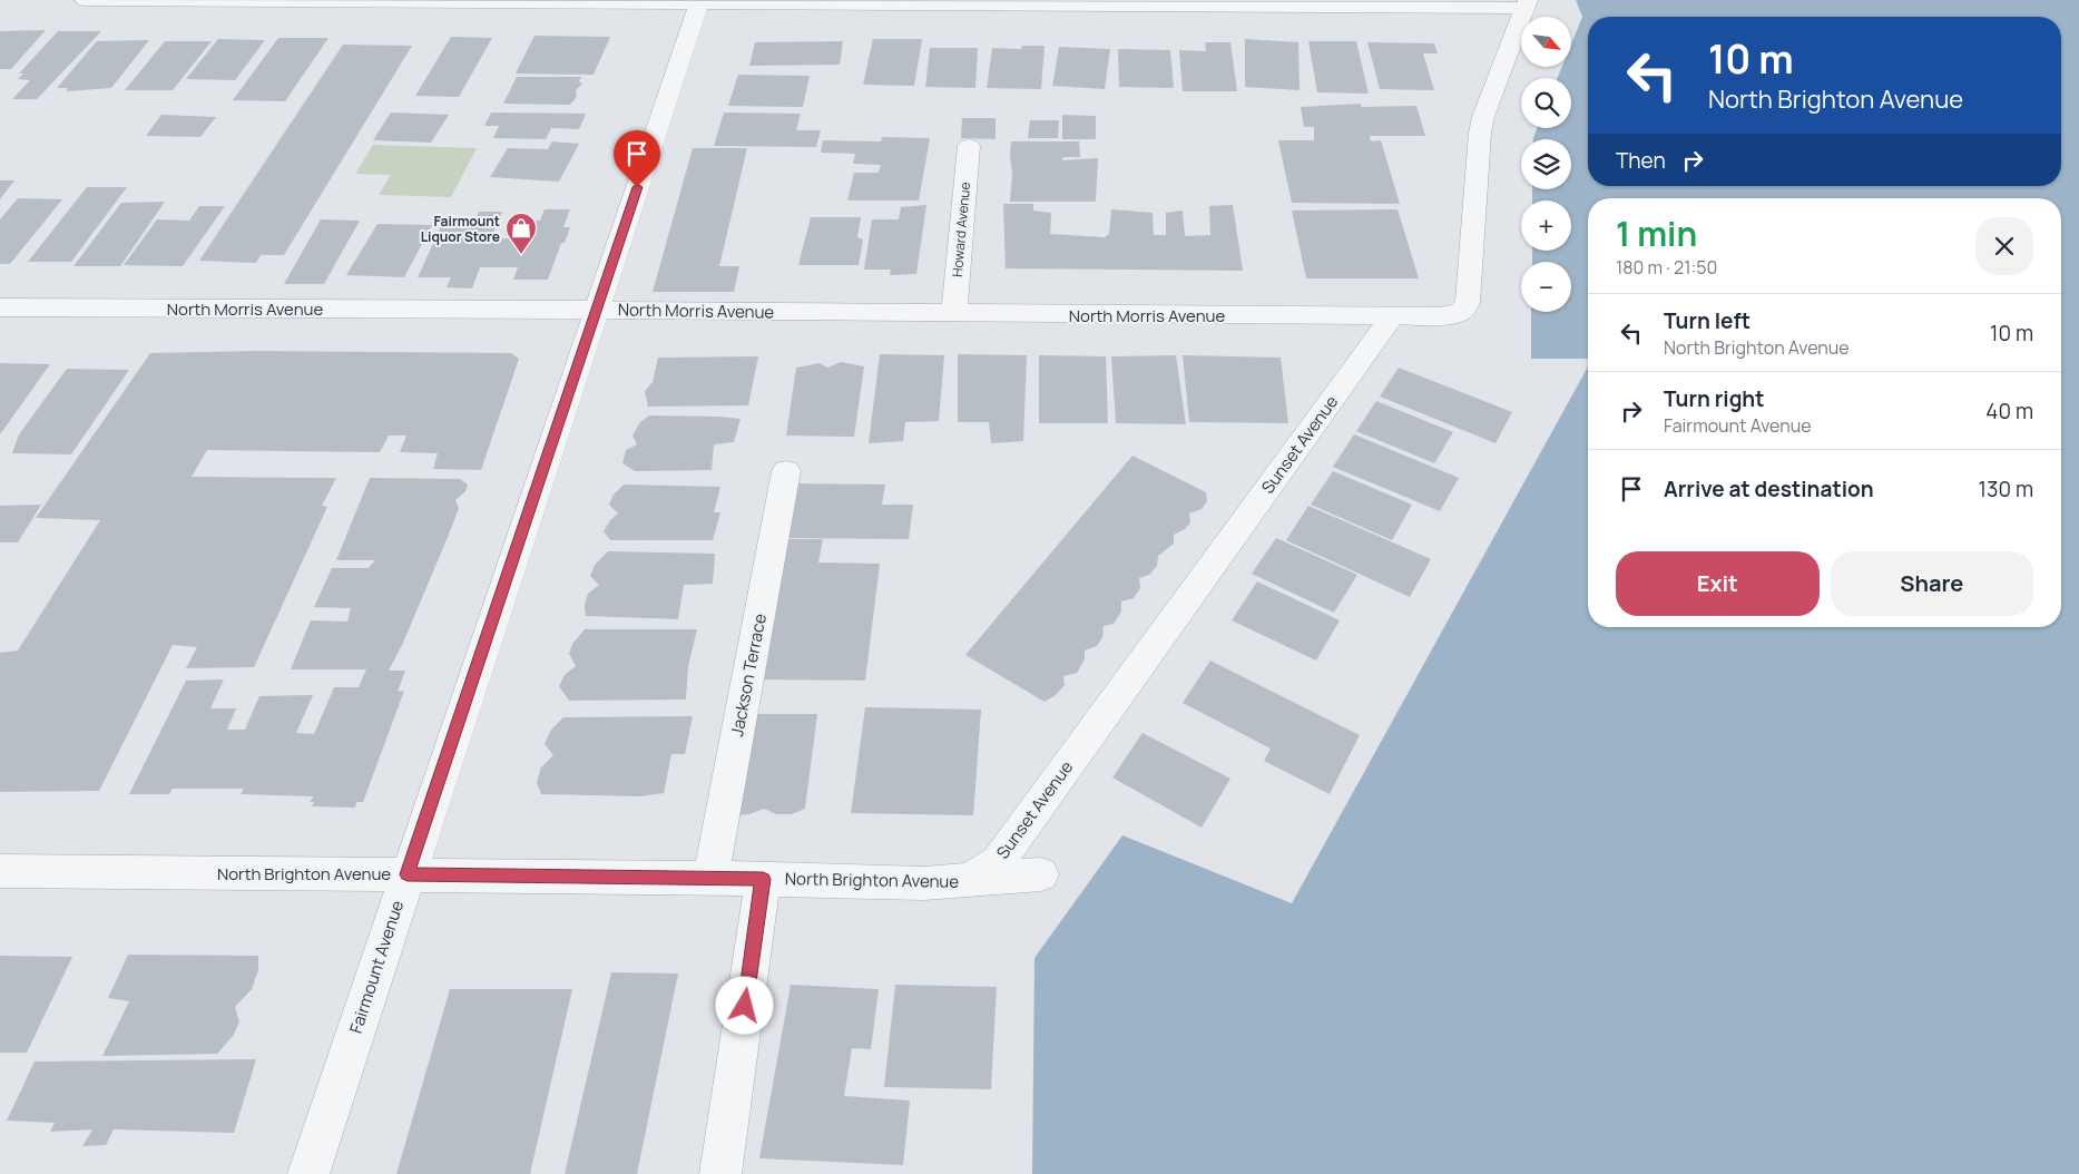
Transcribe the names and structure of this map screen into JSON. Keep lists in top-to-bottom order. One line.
{"streets":{"street":["Howard Avenue","North Morris Avenue","Sunset Avenue","Jackson Terrace","North Brighton Avenue","Fairmount Avenue"]},"crossings":[["Howard Avenue","North Morris Avenue"],["North Morris Avenue","Sunset Avenue"],["North Morris Avenue","Fairmount Avenue"],["Sunset Avenue","North Brighton Avenue"],["Jackson Terrace","North Brighton Avenue"],["North Brighton Avenue","Fairmount Avenue"]],"places":{"shop":["Fairmount Liquor Store"]},"north":"bottom right","page":{"map_buttons":["+","−"],"turn":["10 m","North Brighton Avenue"],"then":"Then","heading":["1 min","180 m · 21:50"],"list":[{"name":"Turn left","note":"North Brighton Avenue","value":"10 m"},{"name":"Turn right","note":"Fairmount Avenue","value":"40 m"},{"name":"Arrive at destination","value":"130 m"}],"buttons":["Exit","Share"]}}
